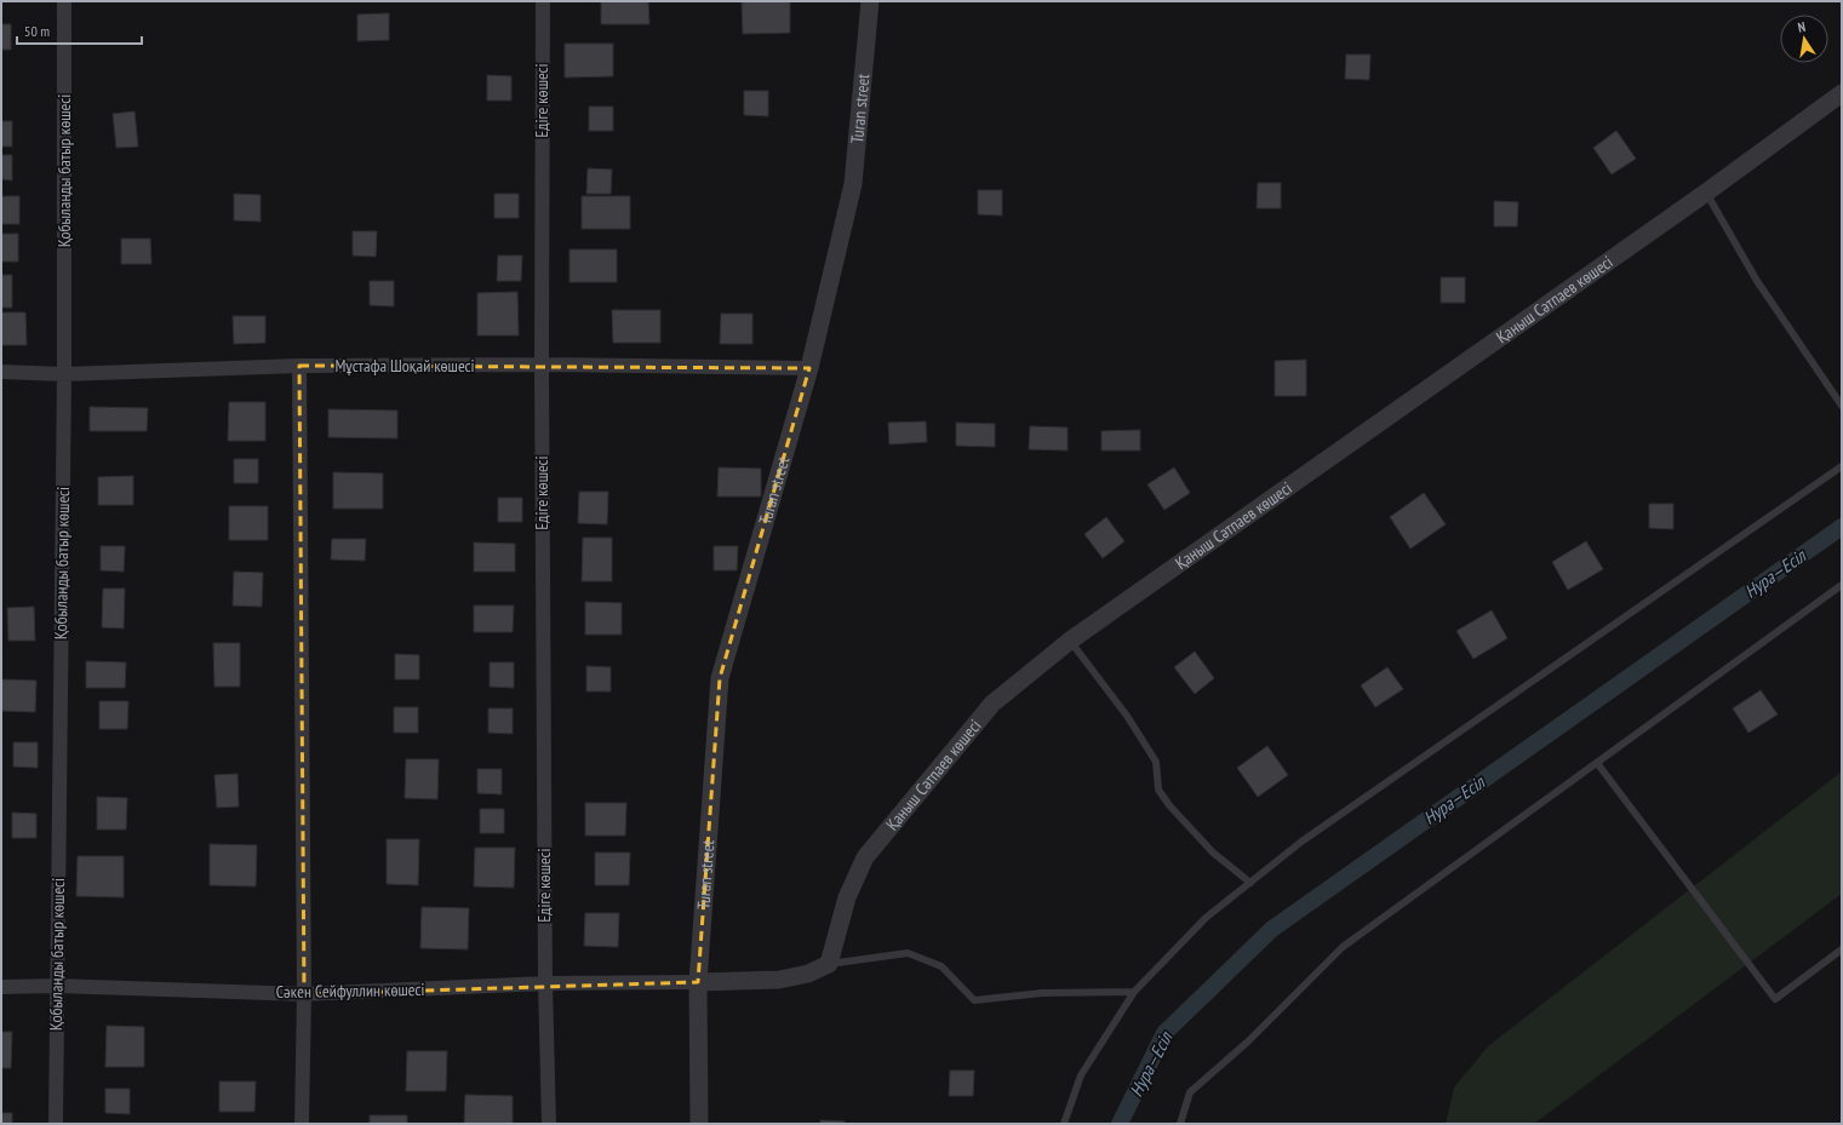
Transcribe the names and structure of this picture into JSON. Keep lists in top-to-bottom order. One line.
{"streets":{"street":["Едіге көшесі","Turan street","Қобыланды батыр көшесі","Қаныш Сәтпаев көшесі","Мұстафа Шоқай көшесі","Сәкен Сейфуллин көшесі"]},"crossings":[["Едіге көшесі","Мұстафа Шоқай көшесі"],["Едіге көшесі","Сәкен Сейфуллин көшесі"],["Turan street","Мұстафа Шоқай көшесі"],["Turan street","Сәкен Сейфуллин көшесі"],["Қобыланды батыр көшесі","Мұстафа Шоқай көшесі"],["Қобыланды батыр көшесі","Сәкен Сейфуллин көшесі"]],"water":["Нура—Есіл"],"scale_bar":"50 m","north":"top"}
